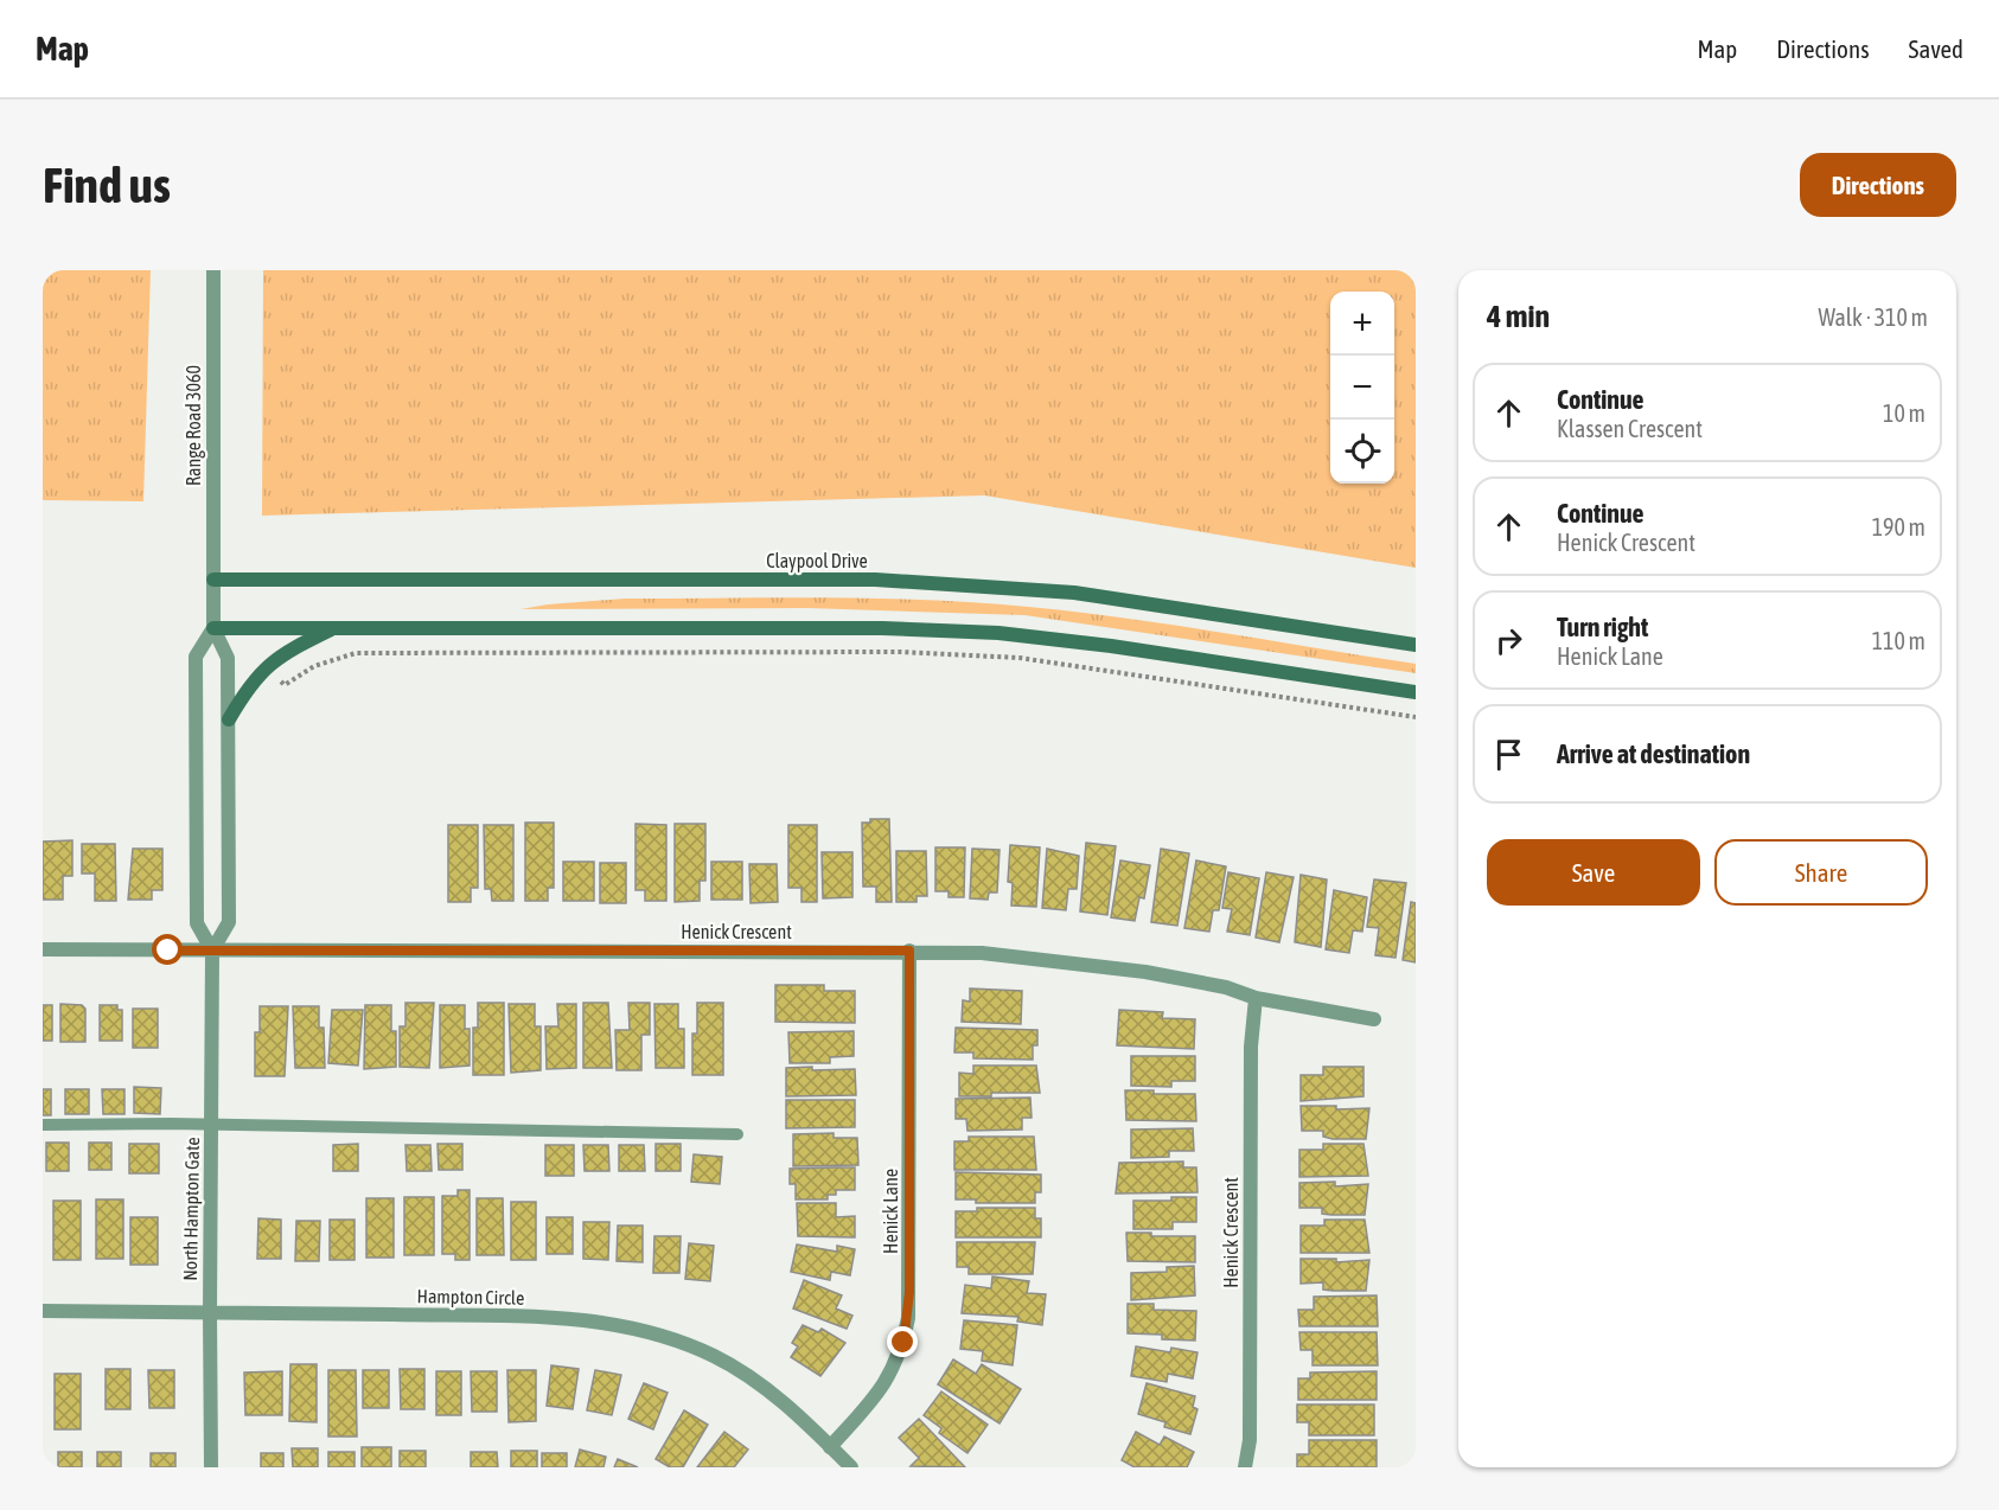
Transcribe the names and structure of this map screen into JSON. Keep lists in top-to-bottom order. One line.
{"streets":{"main road":["Claypool Drive"],"street":["Range Road 3060","Henick Crescent","North Hampton Gate","Henick Lane","Hampton Circle"]},"crossings":[["Range Road 3060","Claypool Drive"],["Range Road 3060","North Hampton Gate"],["Claypool Drive","North Hampton Gate"],["Henick Crescent","North Hampton Gate"],["Henick Crescent","Henick Lane"],["North Hampton Gate","Hampton Circle"],["Henick Lane","Hampton Circle"]],"page":{"header":"Map","nav":["Map","Directions","Saved"],"buttons":["Directions",["Save","Share"]],"title":"Find us","heading":["4 min","Walk · 310 m"],"map_buttons":["+","−"],"list":[["Continue","Klassen Crescent","10 m"],["Continue","Henick Crescent","190 m"],["Turn right","Henick Lane","110 m"],"Arrive at destination"]}}
